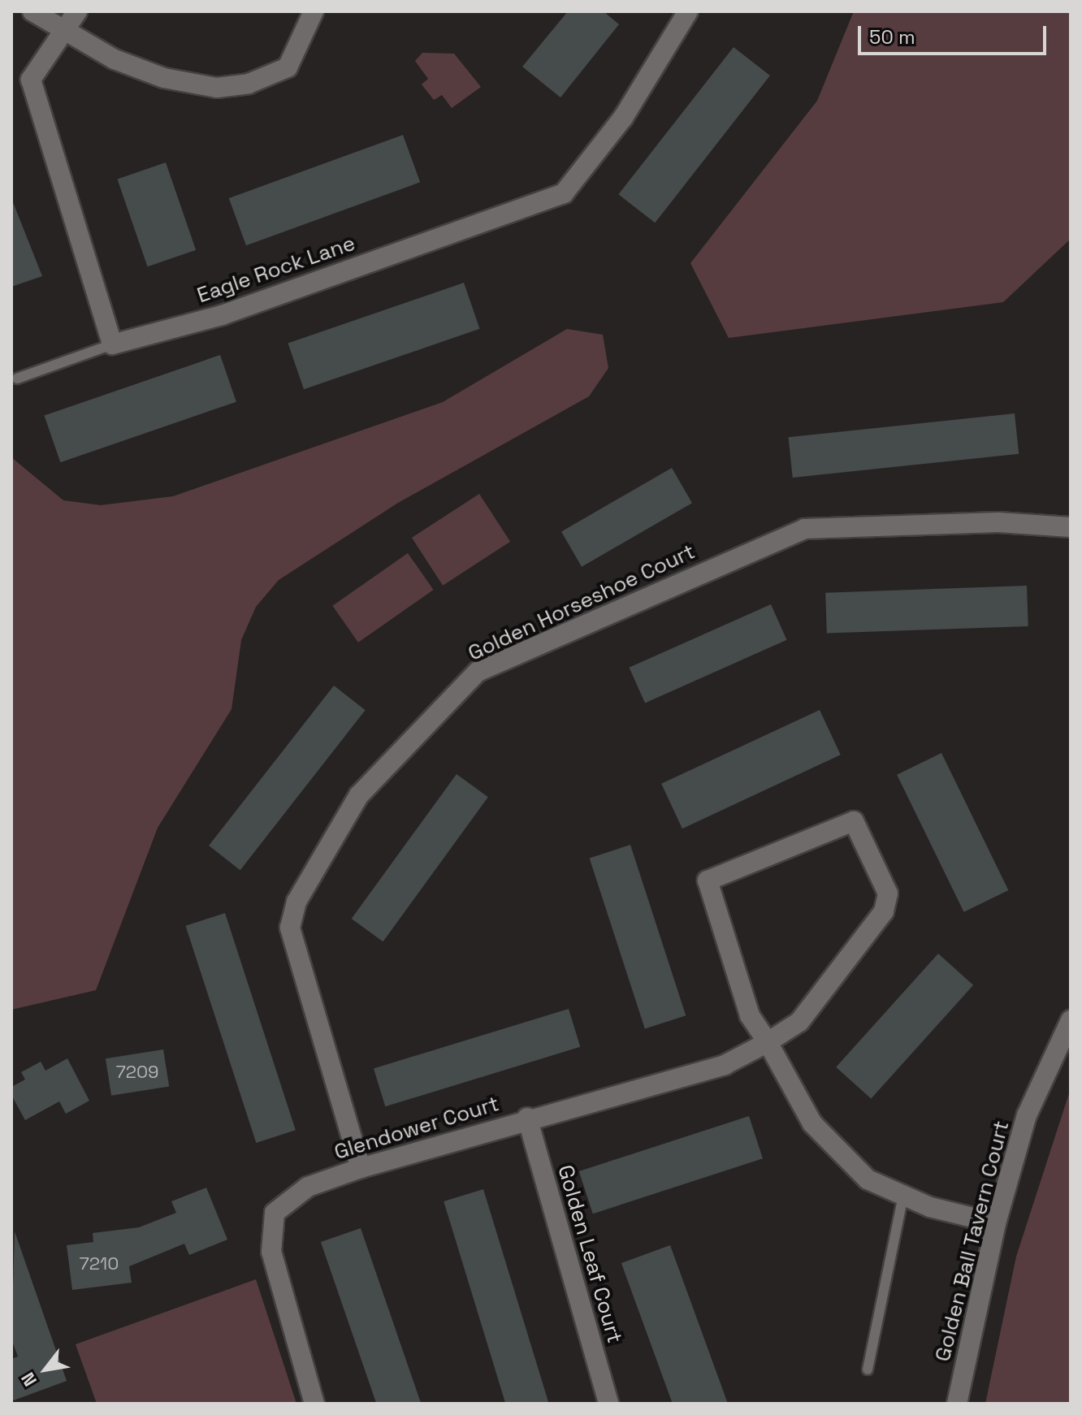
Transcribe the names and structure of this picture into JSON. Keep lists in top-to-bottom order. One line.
{"streets":{"street":["Eagle Rock Lane","Golden Horseshoe Court","Glendower Court","Golden Ball Tavern Court","Golden Leaf Court"]},"crossings":[["Golden Horseshoe Court","Glendower Court"],["Glendower Court","Golden Leaf Court"]],"house_numbers":["7209","7210"],"scale_bar":"50 m","north":"bottom left"}
